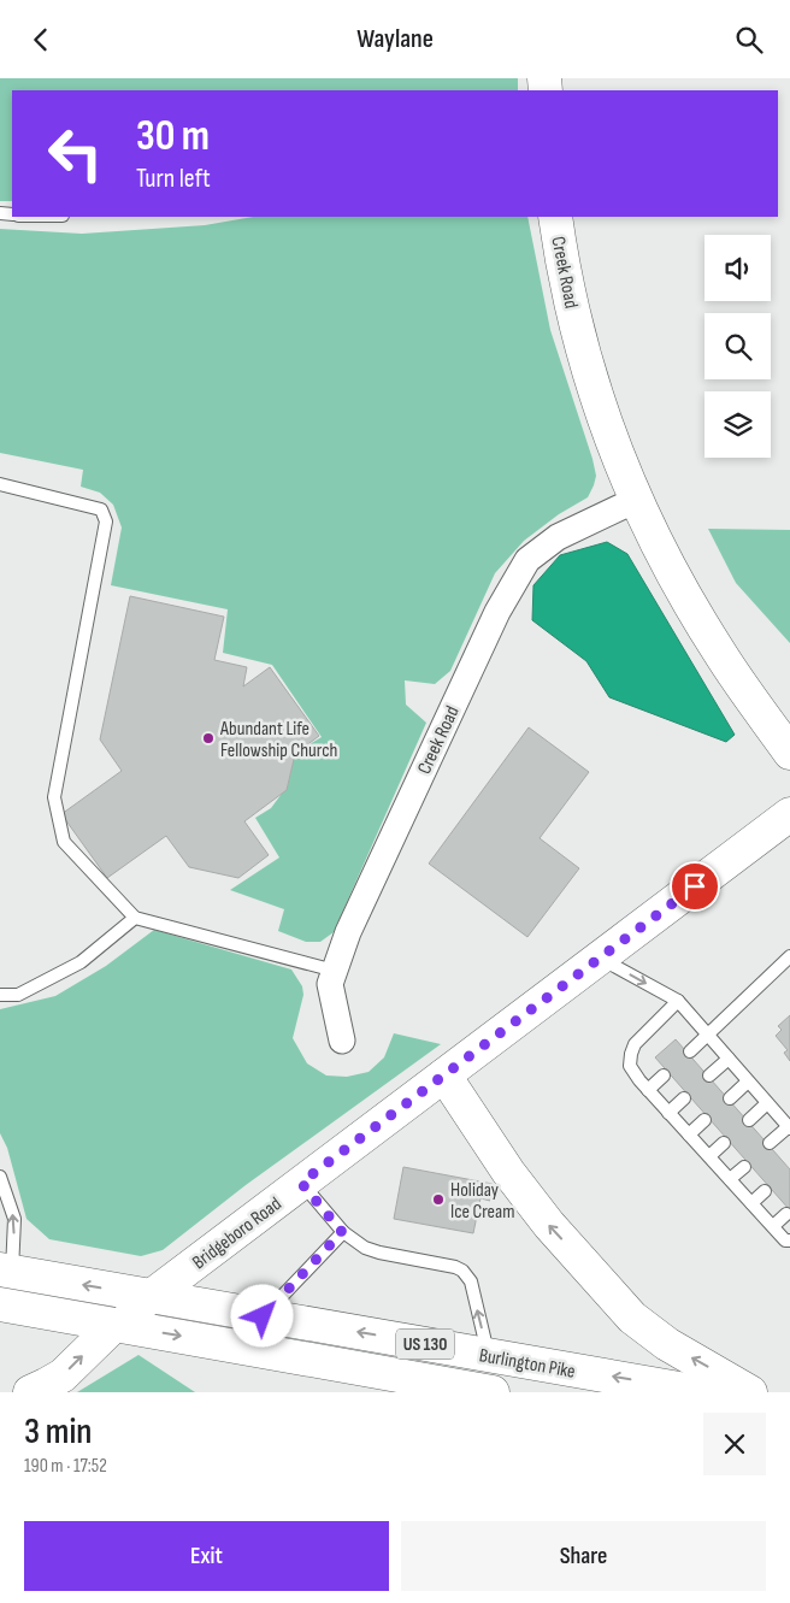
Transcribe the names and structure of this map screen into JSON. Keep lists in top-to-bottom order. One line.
{"streets":{"main road":["Creek Road","Bridgeboro Road","US 130","Burlington Pike"]},"crossings":[["Bridgeboro Road","Burlington Pike"]],"places":["Abundant Life Fellowship Church","Holiday Ice Cream"],"page":{"header":"Waylane","turn":["30 m","Turn left"],"heading":["3 min","190 m · 17:52"],"buttons":["Exit","Share"]}}
